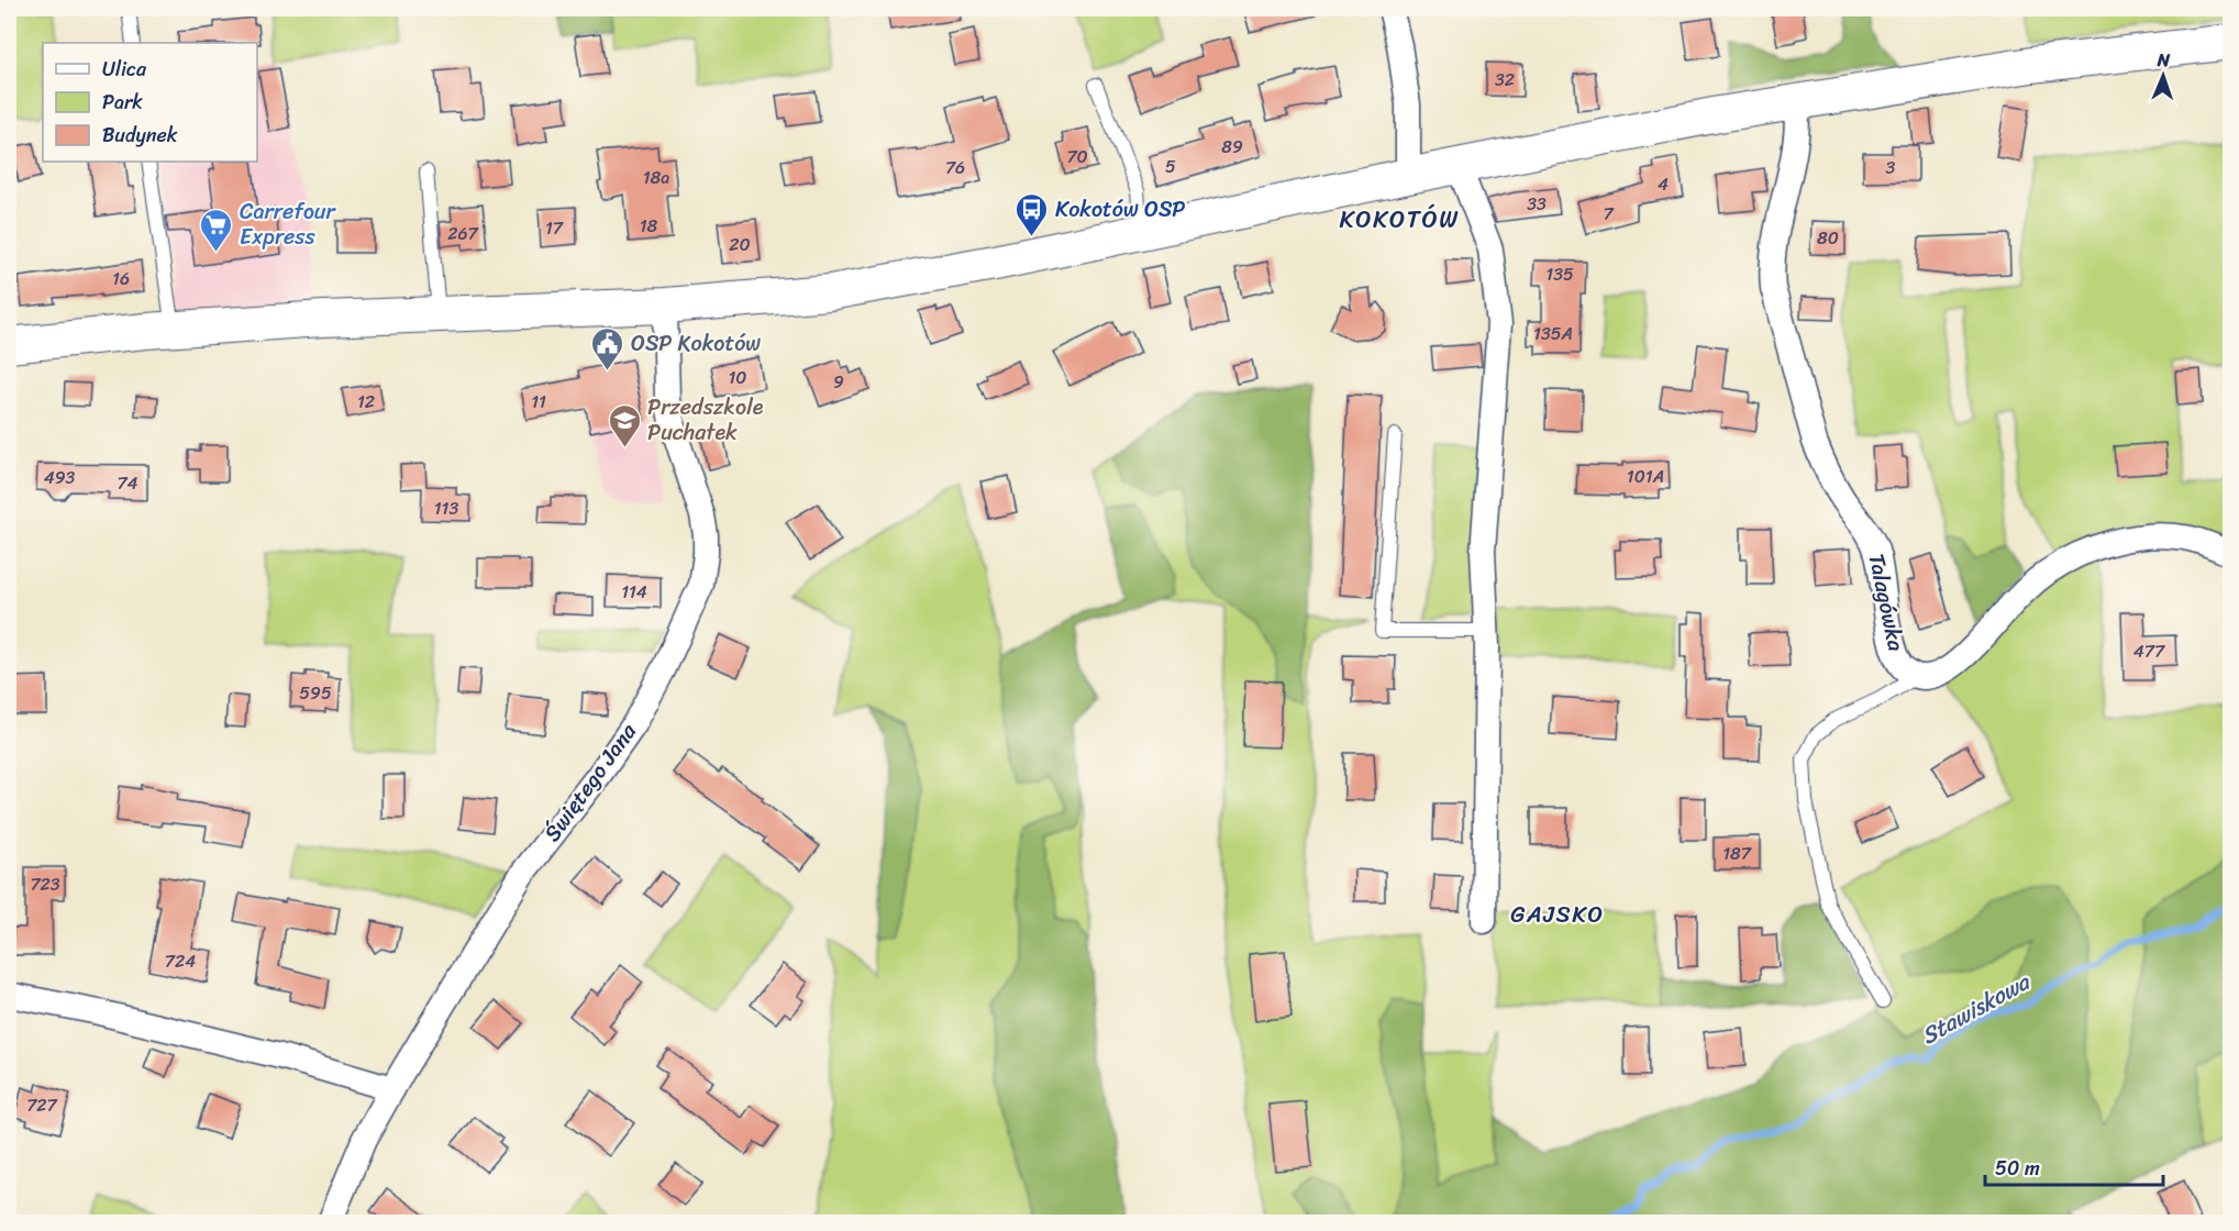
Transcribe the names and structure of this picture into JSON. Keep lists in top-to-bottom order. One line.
{"streets":{"street":["Talagówka","Świętego Jana"]},"districts":["KOKOTÓW","GAJSKO"],"water":["Stawiskowa"],"places":{"bus stop":["Kokotów OSP"],"supermarket":["Carrefour Express"],"public building":["OSP Kokotów"],"school or university":["Przedszkole Puchatek"]},"house_numbers":["32","89","70","5","76","3","18a","4","33","7","18","17","267","80","20","135","16","135A","10","9","12","11","101A","493","74","113","114","477","595","187","723","724","727"],"legend":["Ulica","Park","Budynek"],"scale_bar":"50 m","north":"top"}
